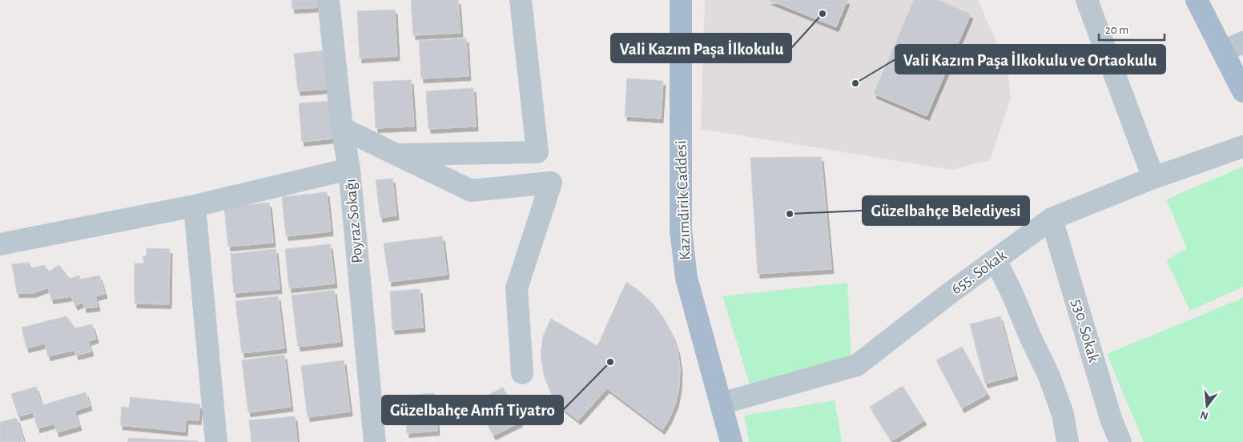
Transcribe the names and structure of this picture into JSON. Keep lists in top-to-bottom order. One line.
{"streets":{"main road":["Kazımdirik Caddesi"],"street":["Poyraz Sokağı","655. Sokak","530. Sokak"]},"crossings":[["Kazımdirik Caddesi","655. Sokak"],["655. Sokak","530. Sokak"]],"places":["Vali Kazım Paşa İlkokulu","Vali Kazım Paşa İlkokulu ve Ortaokulu","Güzelbahçe Belediyesi","Güzelbahçe Amfi Tiyatro"],"scale_bar":"20 m","north":"bottom"}
